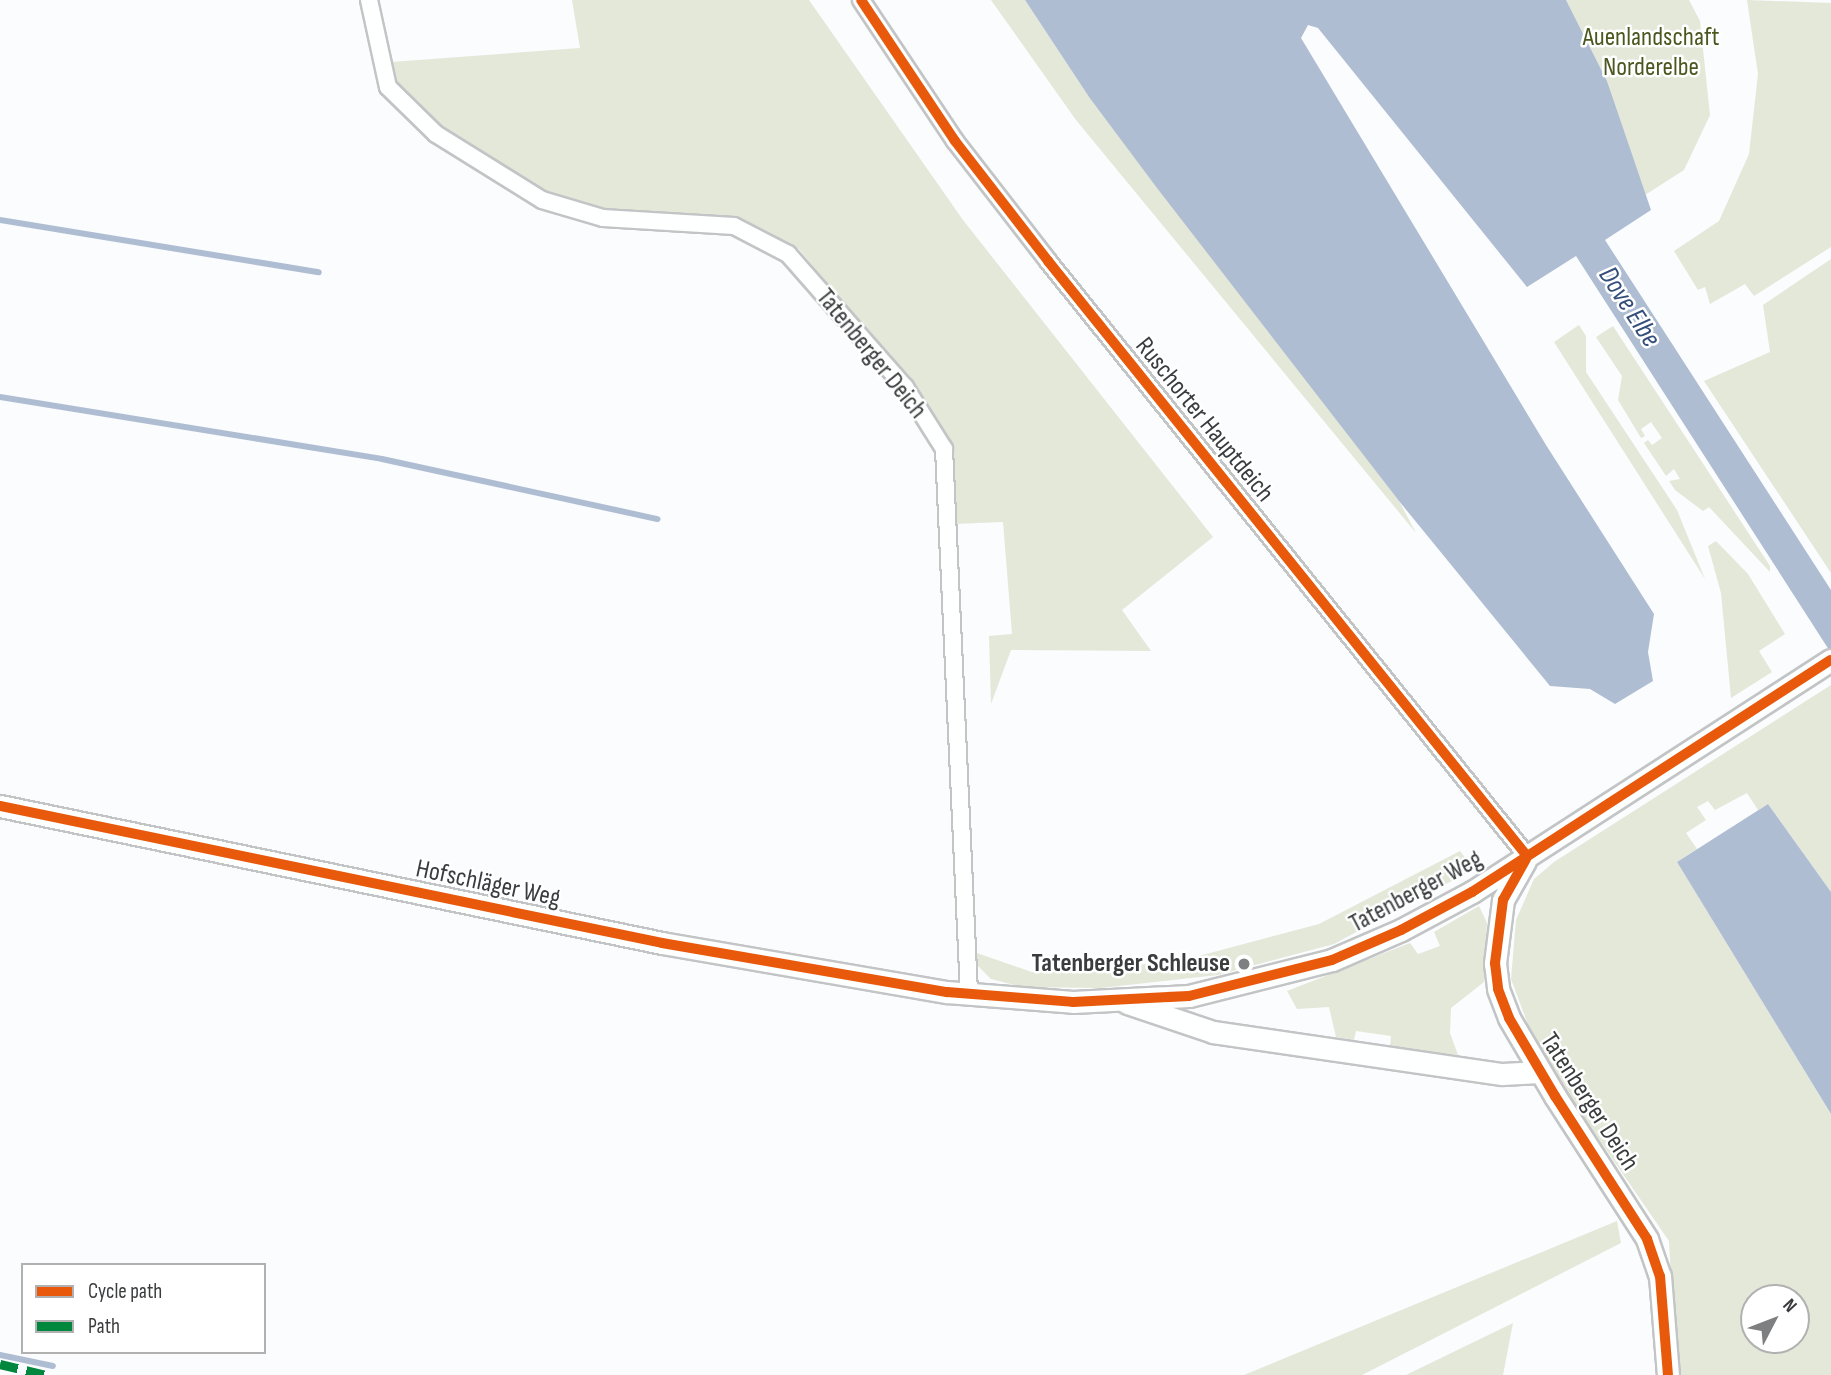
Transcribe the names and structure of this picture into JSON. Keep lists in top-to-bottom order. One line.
{"streets":{"street":["Tatenberger Deich","Ruschorter Hauptdeich","Hofschläger Weg","Tatenberger Weg"]},"crossings":[["Tatenberger Deich","Ruschorter Hauptdeich"],["Tatenberger Deich","Hofschläger Weg"],["Tatenberger Deich","Tatenberger Weg"],["Ruschorter Hauptdeich","Tatenberger Weg"],["Hofschläger Weg","Tatenberger Weg"]],"water":["Dove Elbe"],"parks":["Auenlandschaft Norderelbe"],"places":["Tatenberger Schleuse"],"legend":["Cycle path","Path"],"north":"top right"}
